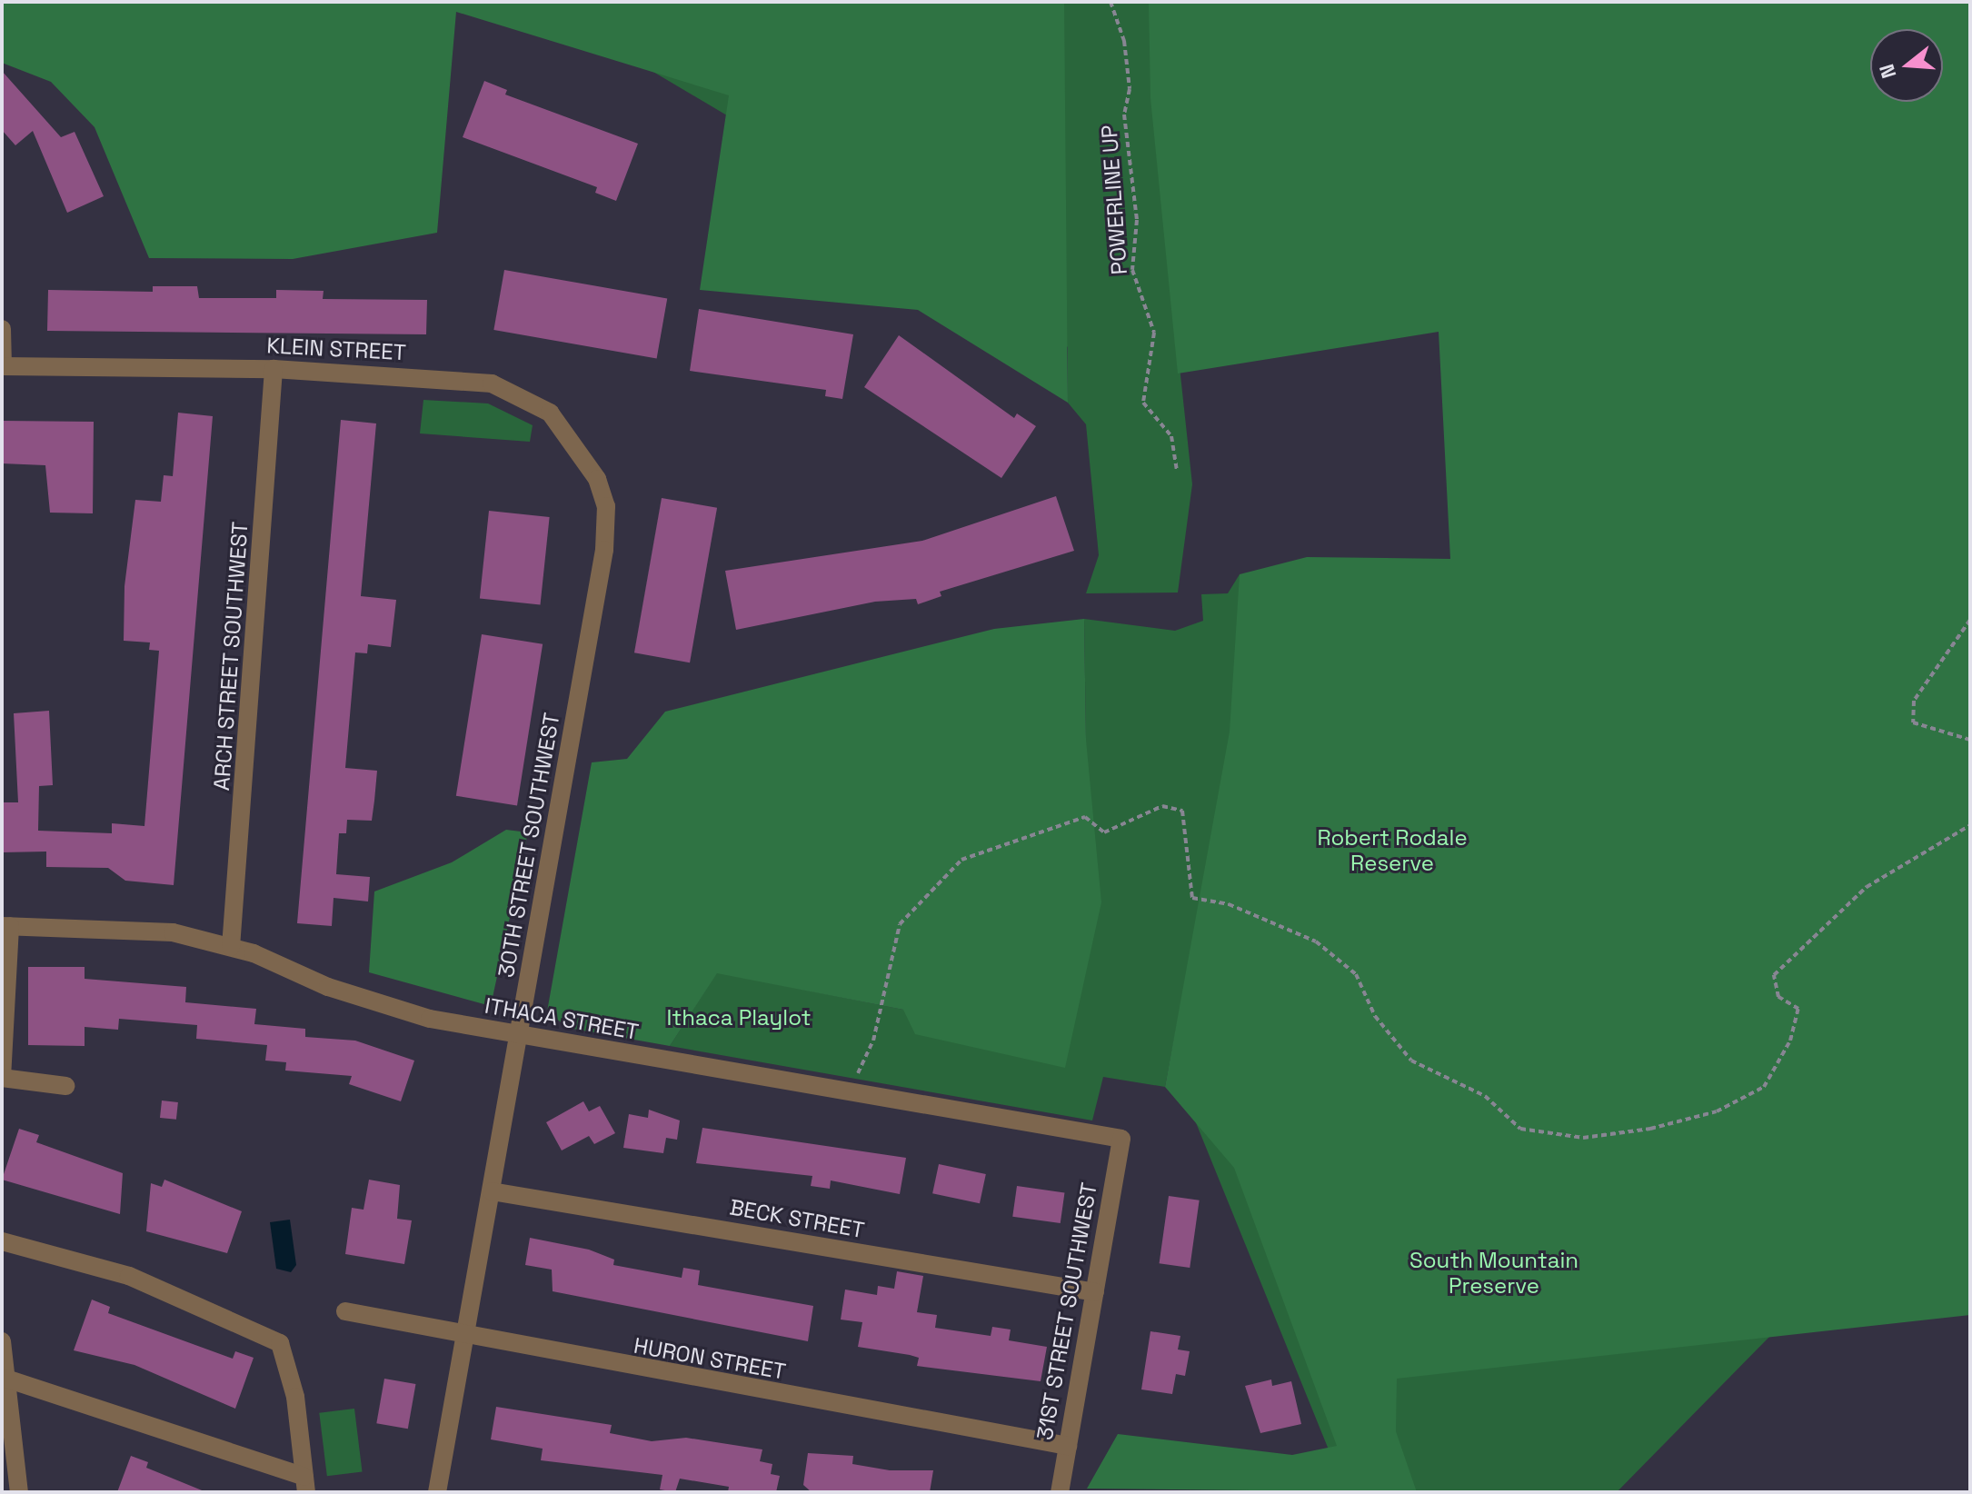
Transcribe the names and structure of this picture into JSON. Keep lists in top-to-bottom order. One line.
{"streets":{"street":["KLEIN STREET","ARCH STREET SOUTHWEST","30TH STREET SOUTHWEST","ITHACA STREET","BECK STREET","31ST STREET SOUTHWEST","HURON STREET"],"path":["POWERLINE UP"]},"crossings":[["KLEIN STREET","ARCH STREET SOUTHWEST"],["KLEIN STREET","30TH STREET SOUTHWEST"],["ARCH STREET SOUTHWEST","ITHACA STREET"],["30TH STREET SOUTHWEST","ITHACA STREET"],["30TH STREET SOUTHWEST","BECK STREET"],["30TH STREET SOUTHWEST","HURON STREET"],["ITHACA STREET","31ST STREET SOUTHWEST"],["BECK STREET","31ST STREET SOUTHWEST"],["31ST STREET SOUTHWEST","HURON STREET"]],"parks":["Robert Rodale Reserve","Ithaca Playlot","South Mountain Preserve"],"north":"left"}
